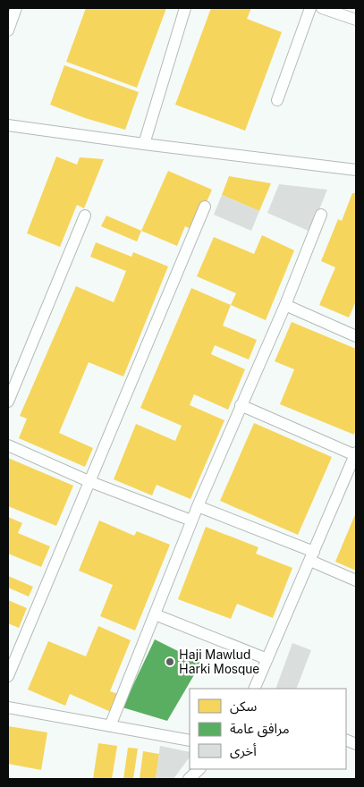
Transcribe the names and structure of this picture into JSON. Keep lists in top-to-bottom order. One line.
{"places":["Haji Mawlud Harki Mosque"],"legend":["سكن","مرافق عامة","أخرى"]}
